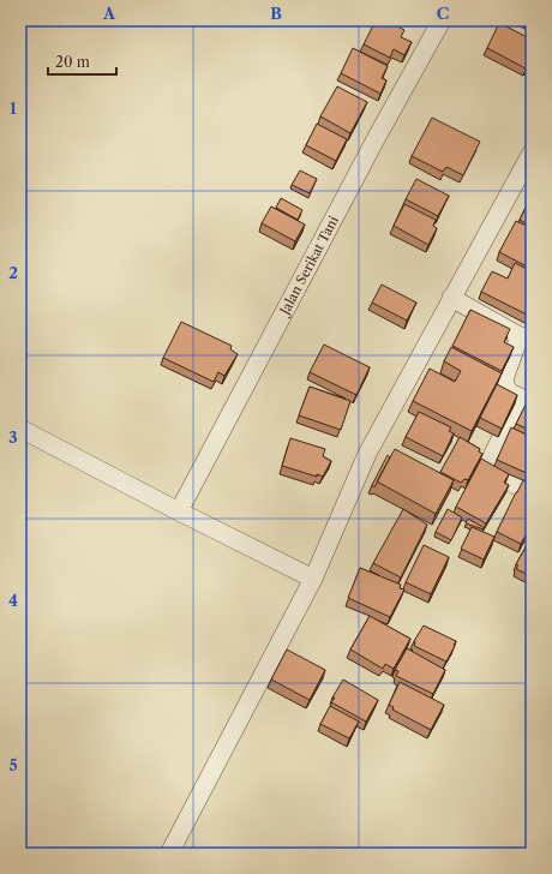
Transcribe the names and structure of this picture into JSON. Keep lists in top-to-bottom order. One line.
{"streets":{"street":["Jalan Serikat Tani"]},"scale_bar":"20 m","grid":{"columns":["A","B","C"],"rows":["1","2","3","4","5"]}}
